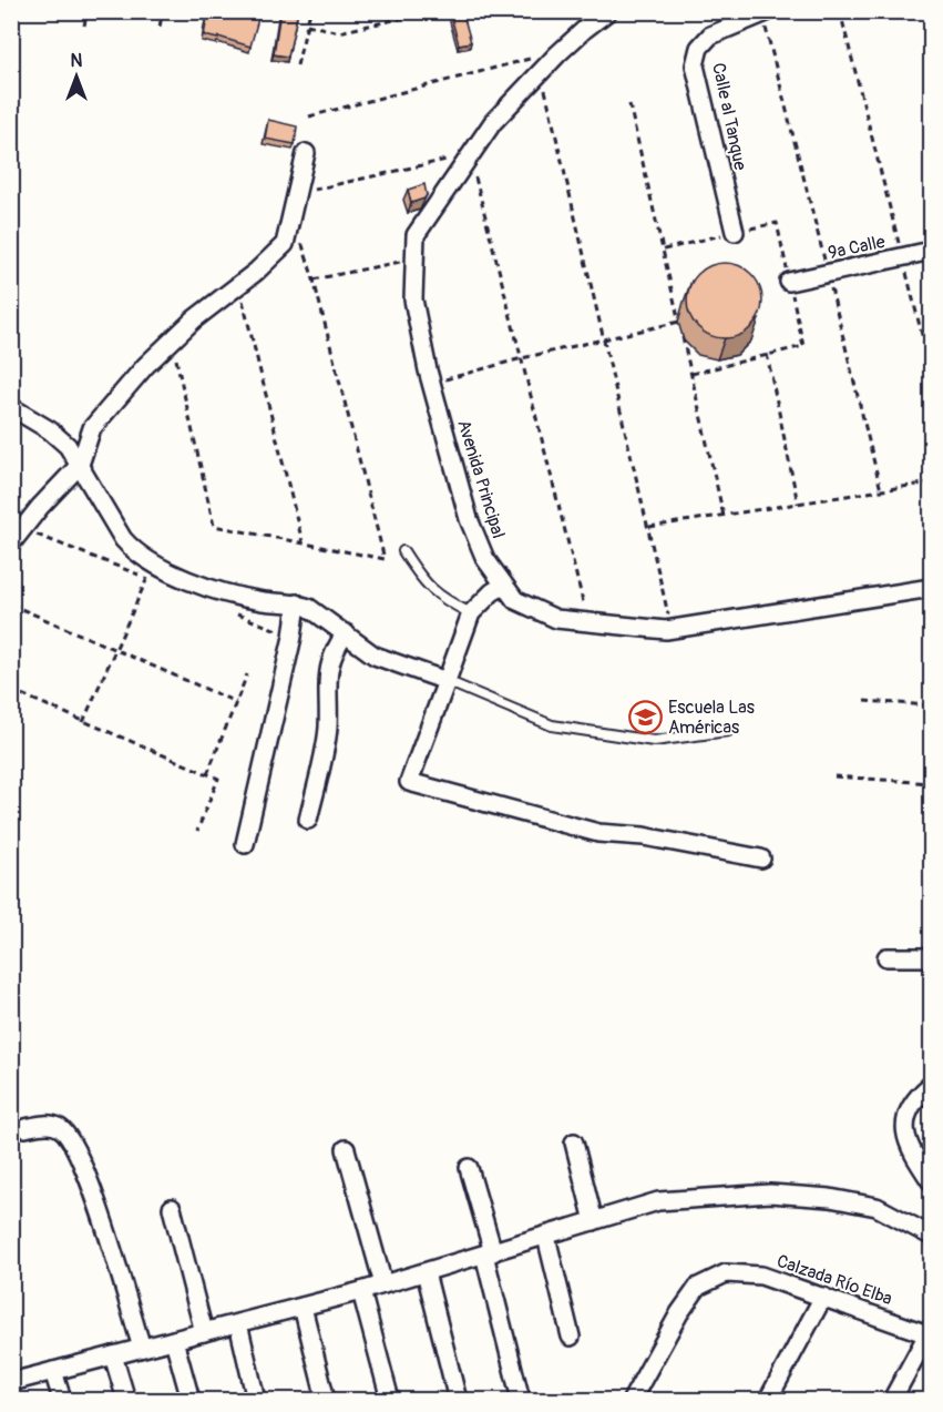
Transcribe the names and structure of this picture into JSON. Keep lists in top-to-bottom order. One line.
{"streets":{"street":["Calle al Tanque","9a Calle","Avenida Principal","Calzada Río Elba"]},"places":{"school or university":["Escuela Las Américas"]},"north":"top"}
